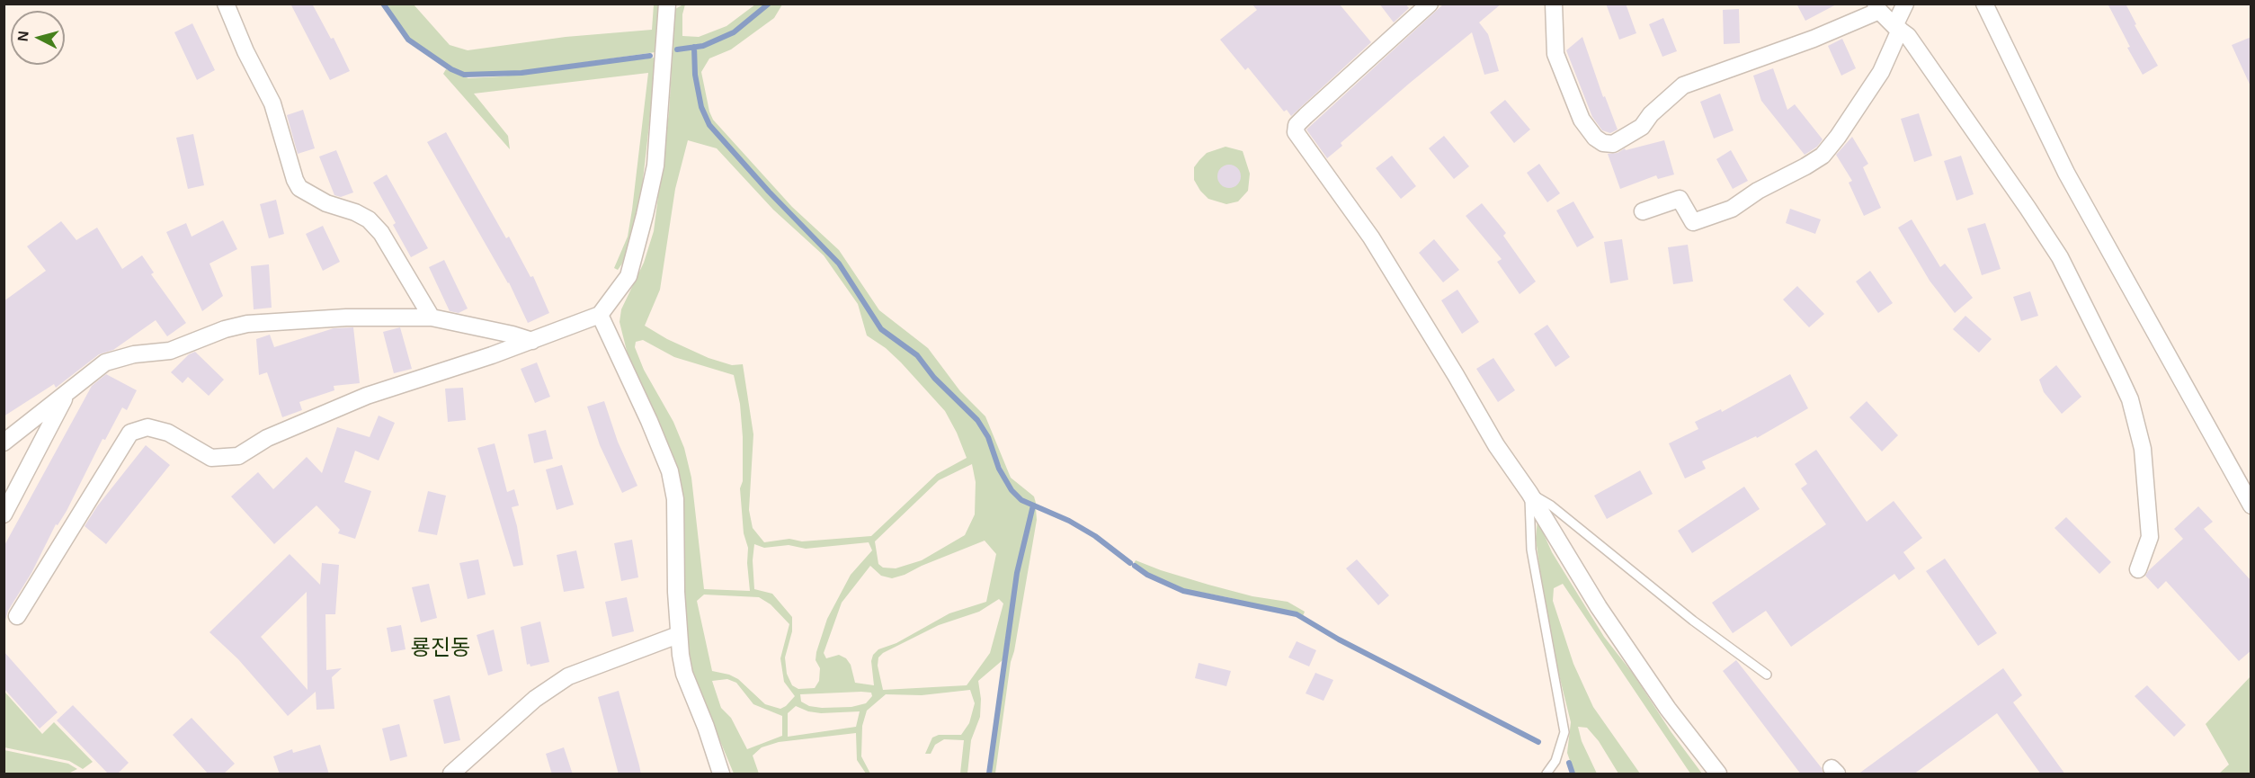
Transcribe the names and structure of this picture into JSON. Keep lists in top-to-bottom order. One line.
{"districts":["룡진동"],"north":"left"}
